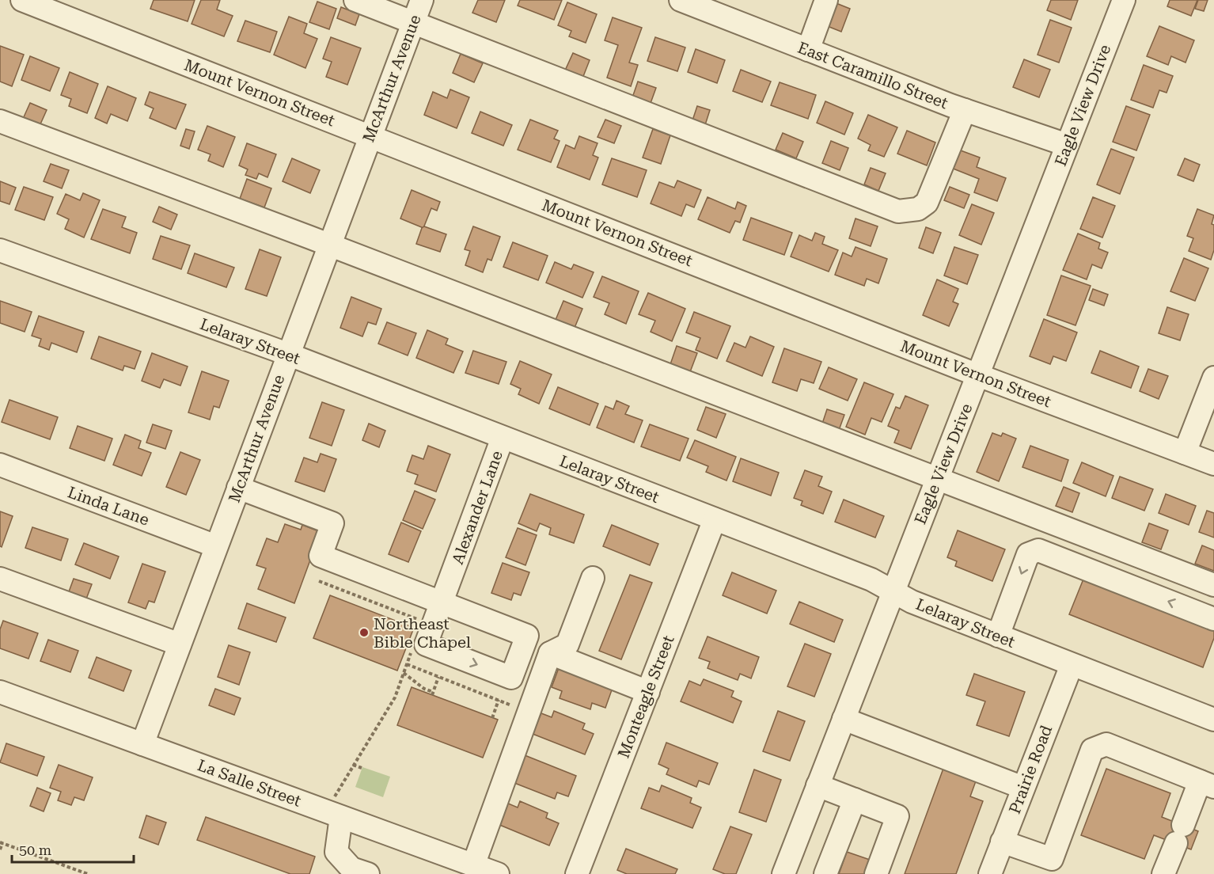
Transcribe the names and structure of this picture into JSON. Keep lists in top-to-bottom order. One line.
{"streets":{"street":["East Caramillo Street","McArthur Avenue","Mount Vernon Street","Eagle View Drive","Lelaray Street","Linda Lane","Alexander Lane","Monteagle Street","Prairie Road","La Salle Street"]},"crossings":[["East Caramillo Street","Eagle View Drive"],["McArthur Avenue","Mount Vernon Street"],["McArthur Avenue","Lelaray Street"],["McArthur Avenue","Linda Lane"],["McArthur Avenue","Alexander Lane"],["McArthur Avenue","La Salle Street"],["Mount Vernon Street","Eagle View Drive"],["Eagle View Drive","Lelaray Street"],["Lelaray Street","Alexander Lane"],["Lelaray Street","Monteagle Street"],["Lelaray Street","Prairie Road"]],"places":["Northeast Bible Chapel"],"scale_bar":"50 m"}
